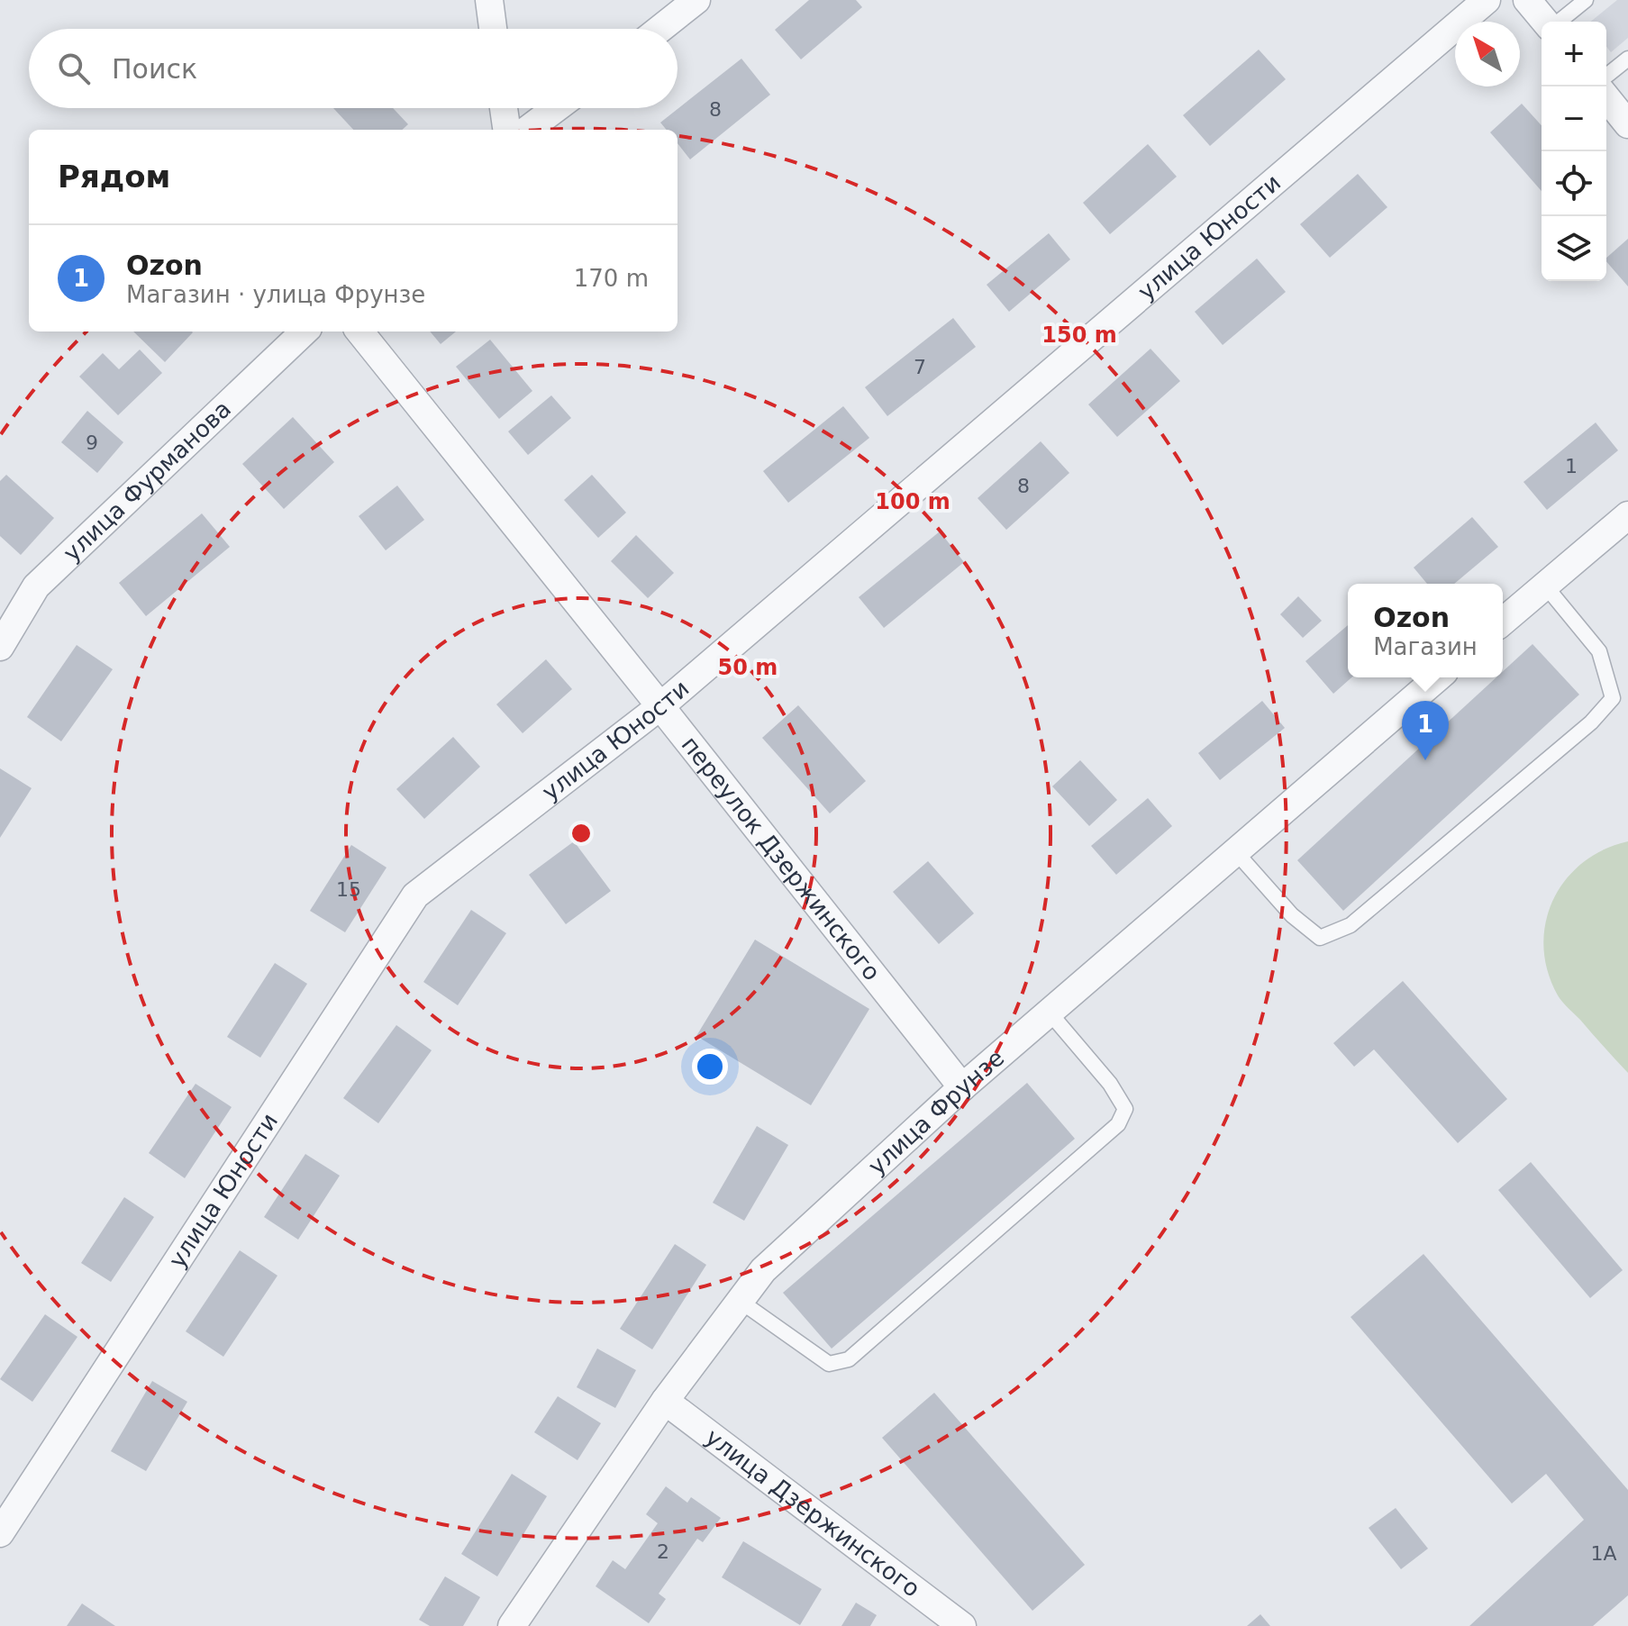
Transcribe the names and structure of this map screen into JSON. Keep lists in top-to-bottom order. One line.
{"streets":{"street":["улица Юности","улица Фурманова","переулок Дзержинского","улица Фрунзе","улица Дзержинского"]},"crossings":[["улица Юности","переулок Дзержинского"],["переулок Дзержинского","улица Фрунзе"],["улица Фрунзе","улица Дзержинского"]],"house_numbers":["8","7","9","1","8","15","2","1А"],"north":"top left","page":{"map_buttons":["+","−"],"search":"Поиск","heading":"Рядом","list":[{"mark":"1","name":"Ozon","note":"Магазин · улица Фрунзе","value":"170 m"}],"popup":["Ozon","Магазин"],"pins":"1"},"rings":["150 m","100 m","50 m"]}
